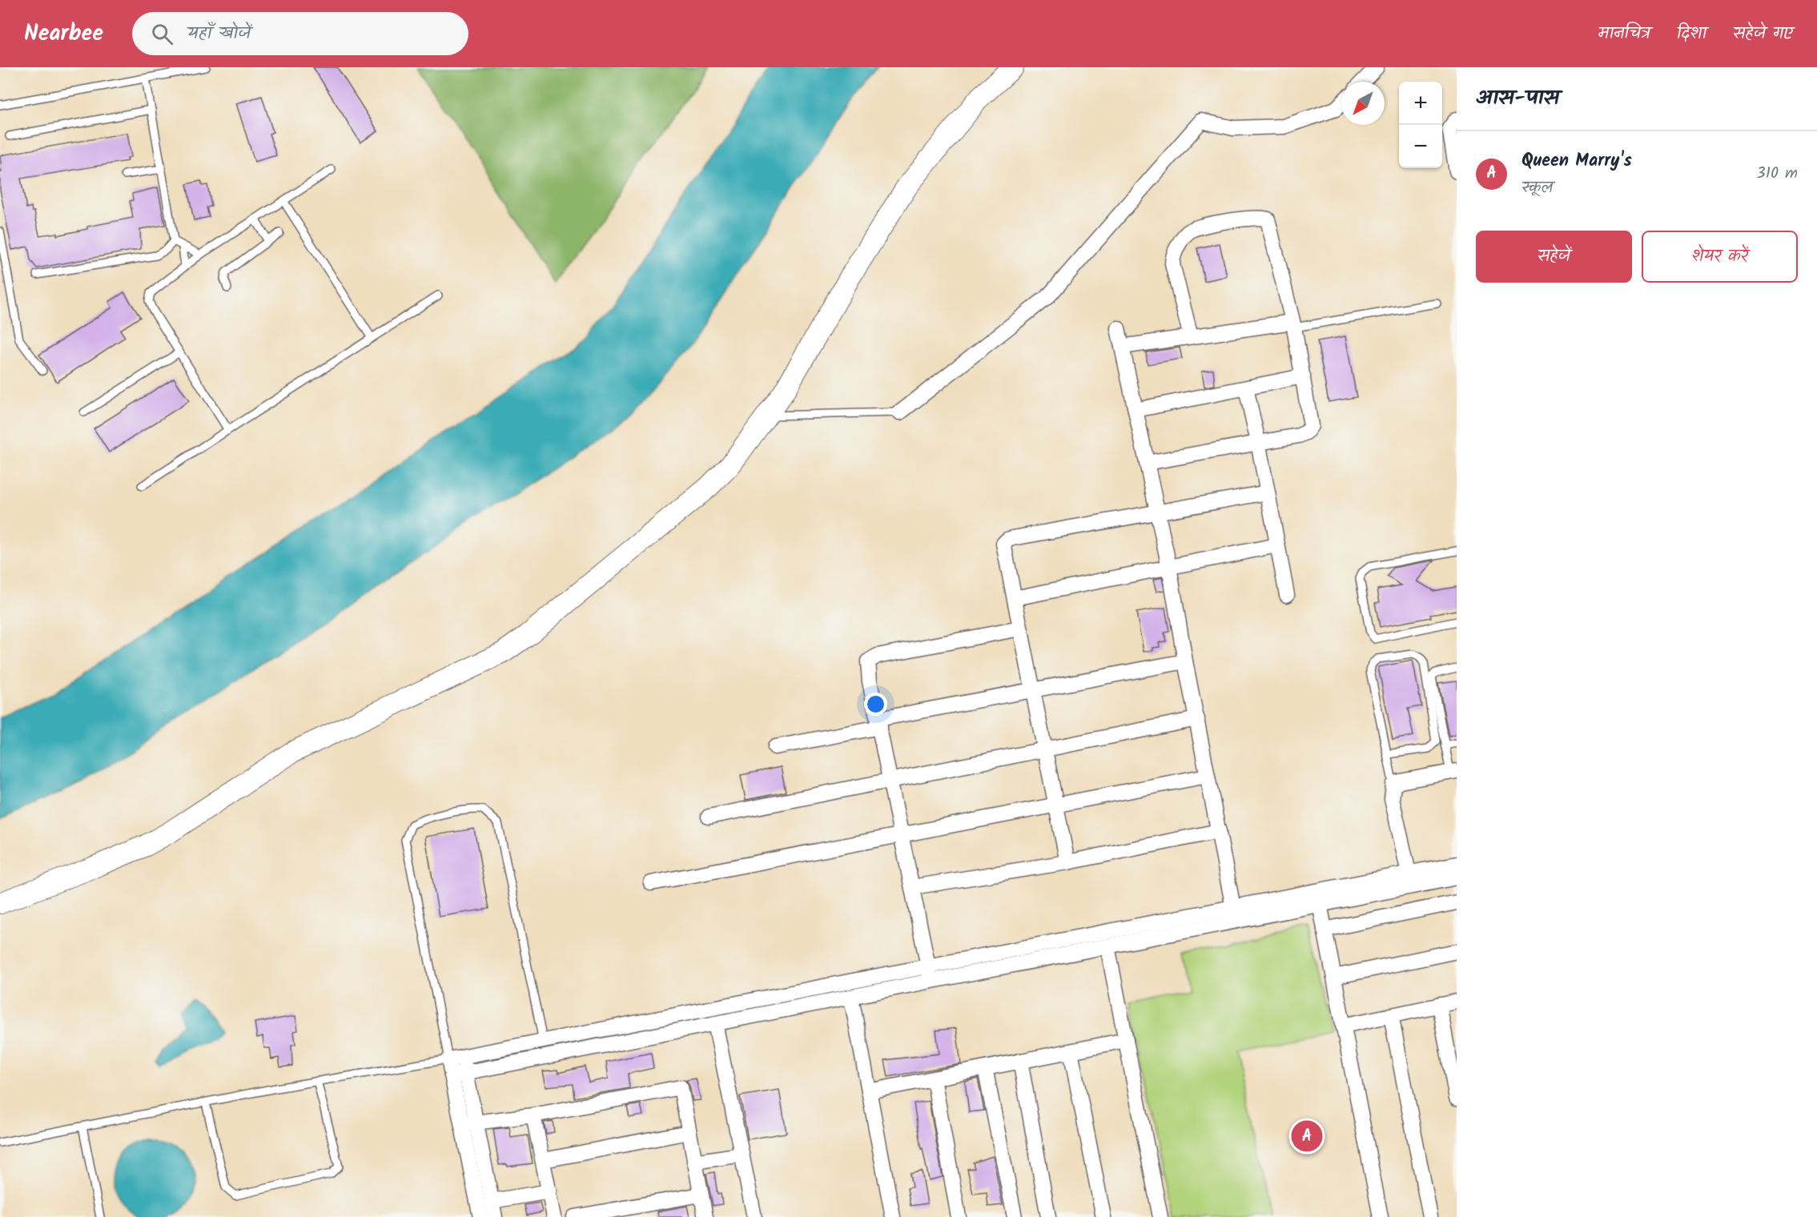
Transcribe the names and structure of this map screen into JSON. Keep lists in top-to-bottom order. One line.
{"north":"bottom left","page":{"header":"Nearbee","search":"यहाँ खोजें","nav":["मानचित्र","दिशा","सहेजे गए"],"heading":"आस-पास","map_buttons":["+","−"],"list":[{"mark":"A","name":"Queen Marry's","note":"स्कूल","value":"310 m"}],"buttons":["सहेजें","शेयर करें"],"pins":"A"}}
